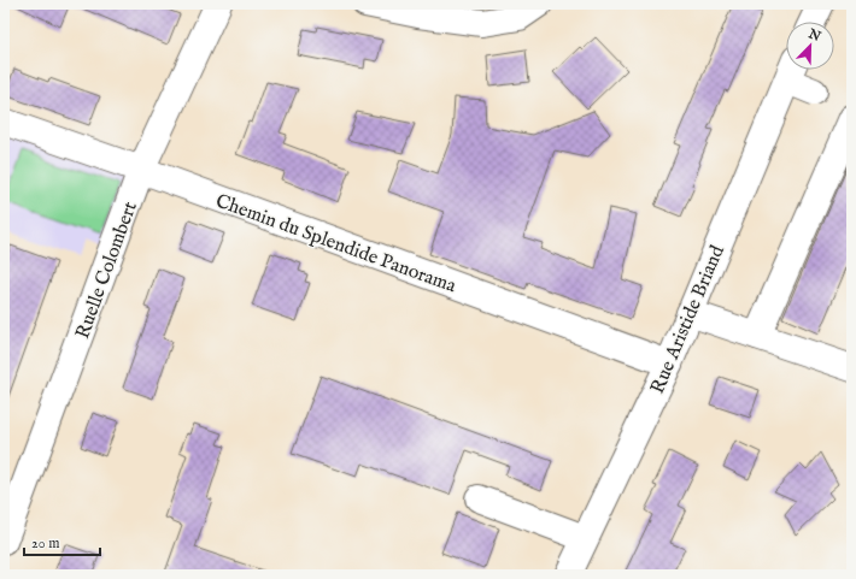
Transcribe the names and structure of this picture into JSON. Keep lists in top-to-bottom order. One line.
{"streets":{"street":["Chemin du Splendide Panorama","Ruelle Colombert","Rue Aristide Briand"]},"crossings":[["Chemin du Splendide Panorama","Ruelle Colombert"],["Chemin du Splendide Panorama","Rue Aristide Briand"]],"scale_bar":"20 m","north":"top right"}
